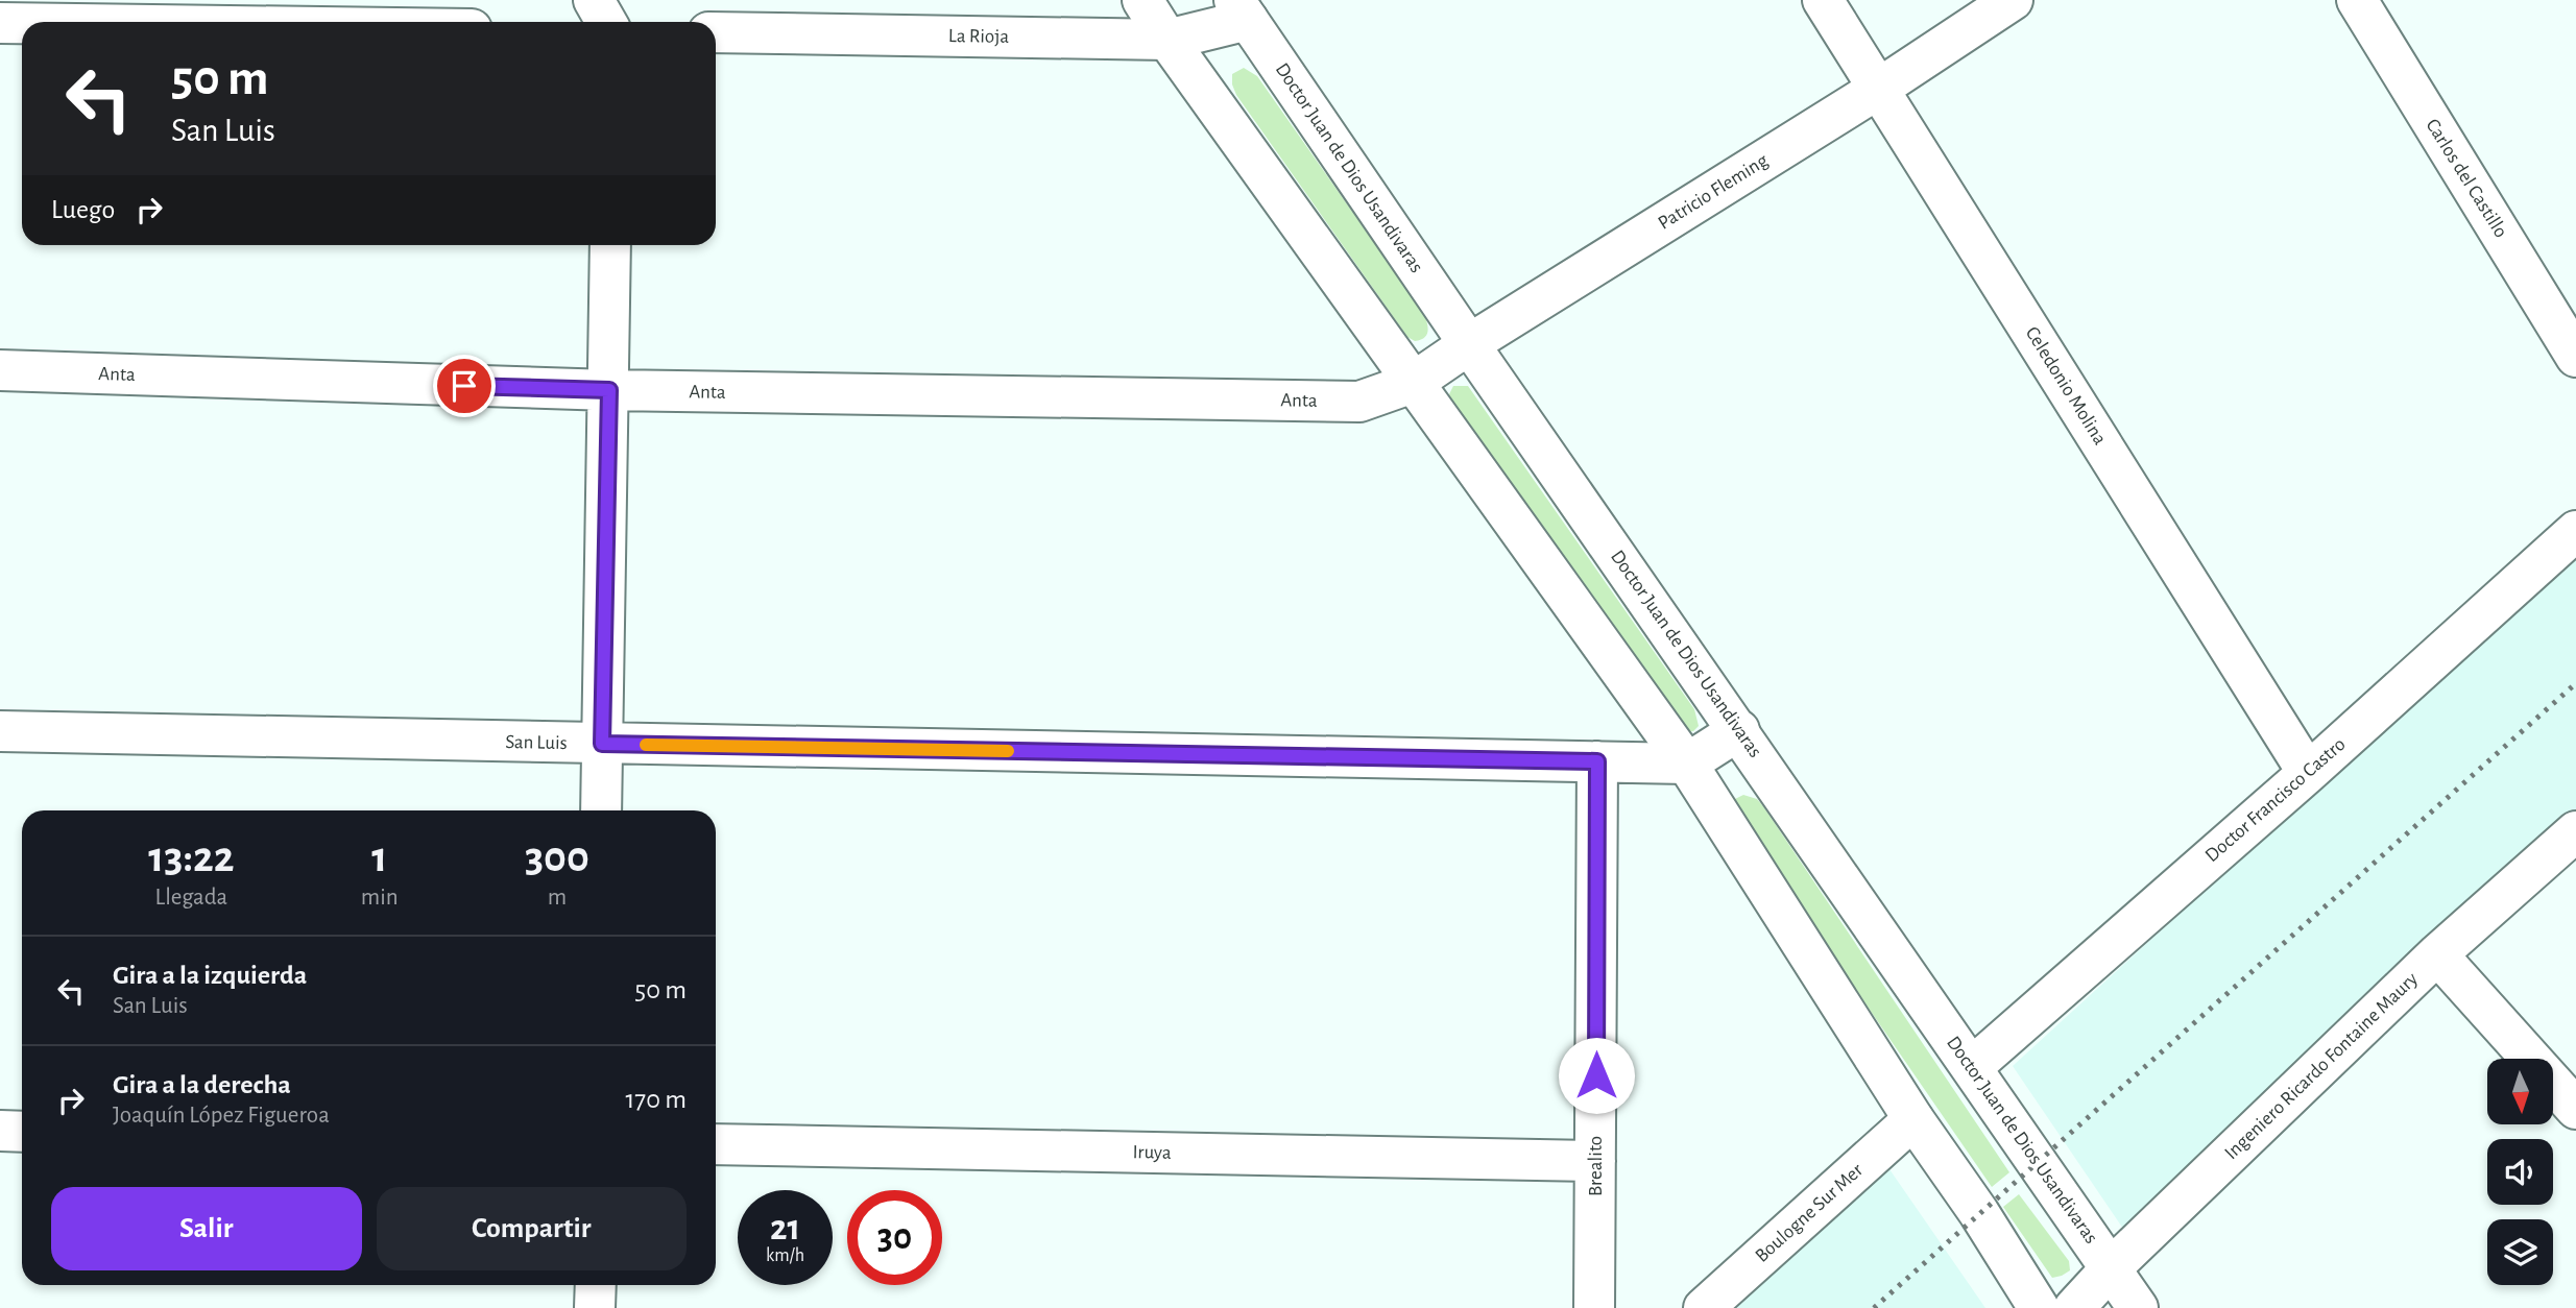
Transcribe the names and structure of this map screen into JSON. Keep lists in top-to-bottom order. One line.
{"streets":{"street":["La Rioja","Doctor Juan de Dios Usandivaras","Carlos del Castillo","Patricio Fleming","Anta","Celedonio Molina","San Luis","Doctor Francisco Castro","Ingeniero Ricardo Fontaine Maury","Iruya","Brealito","Boulogne Sur Mer"]},"crossings":[["La Rioja","Doctor Juan de Dios Usandivaras"],["Doctor Juan de Dios Usandivaras","Patricio Fleming"],["Doctor Juan de Dios Usandivaras","Doctor Francisco Castro"],["Doctor Juan de Dios Usandivaras","Ingeniero Ricardo Fontaine Maury"],["Patricio Fleming","Anta"],["Patricio Fleming","Celedonio Molina"],["Celedonio Molina","Doctor Francisco Castro"],["San Luis","Brealito"],["Iruya","Brealito"]],"north":"bottom","page":{"turn":["50 m","San Luis"],"then":"Luego","eta":["13:22","Llegada","1","min","300","m"],"list":[{"name":"Gira a la izquierda","note":"San Luis","value":"50 m"},{"name":"Gira a la derecha","note":"Joaquín López Figueroa","value":"170 m"}],"buttons":["Salir","Compartir"],"speed":"21 km/h","limit":"30"}}
